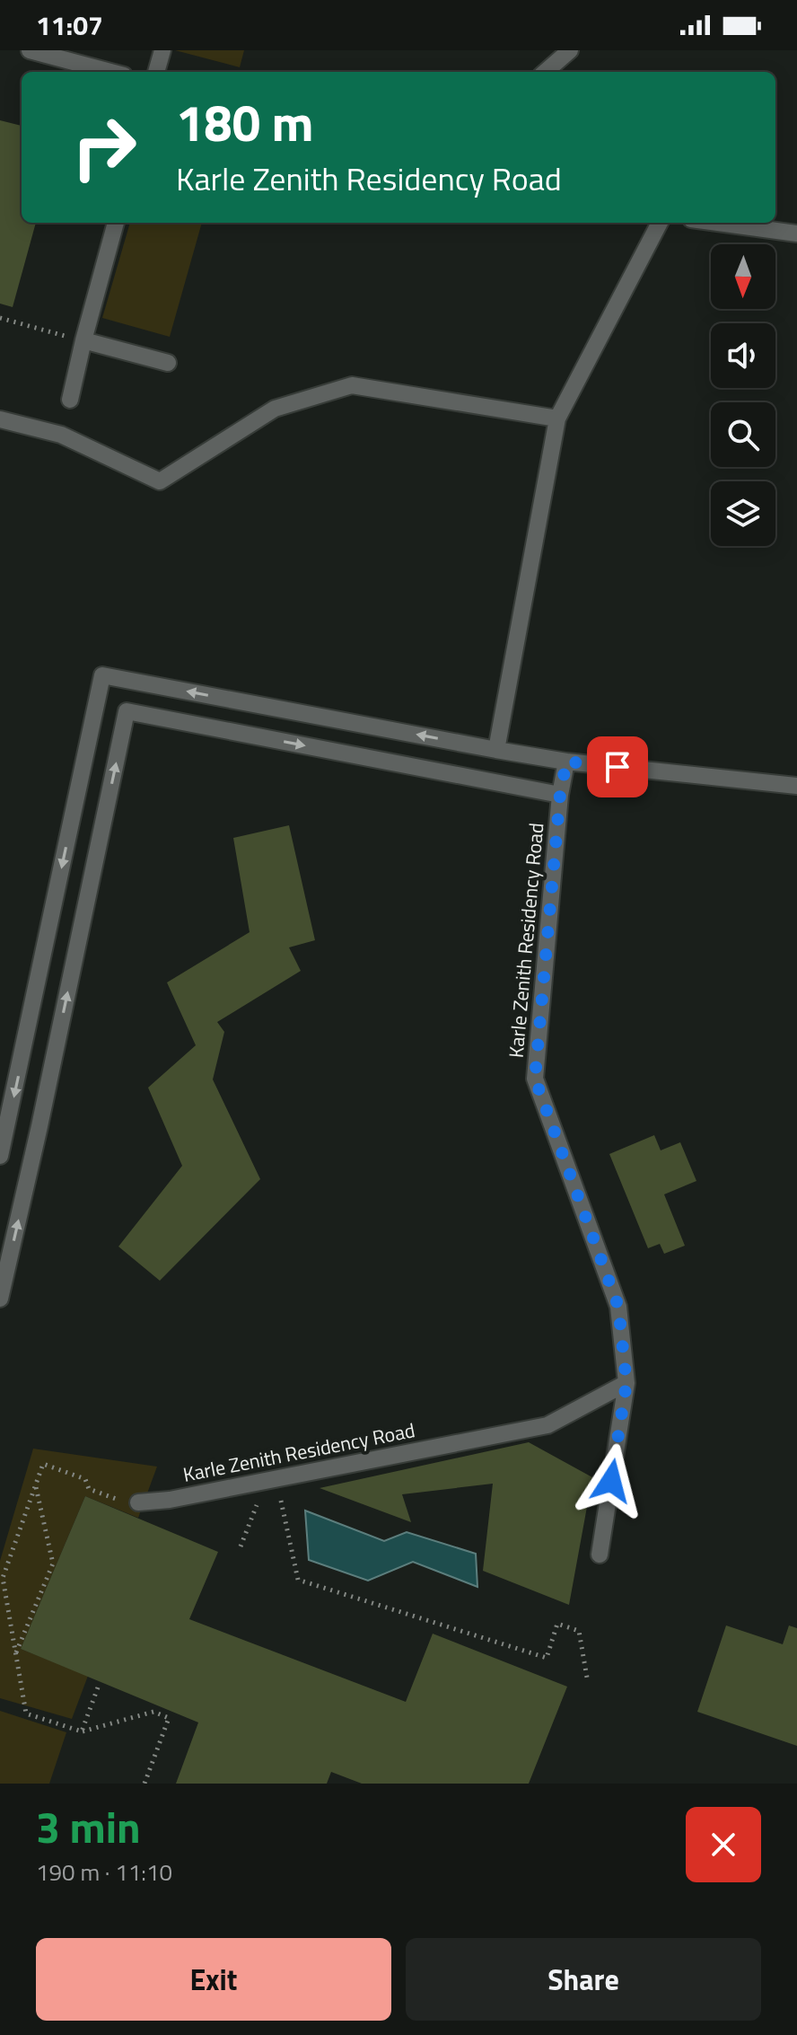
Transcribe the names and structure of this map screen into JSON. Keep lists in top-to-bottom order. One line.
{"streets":{"lane":["Karle Zenith Residency Road"]},"north":"bottom","page":{"status":"11:07","turn":["180 m","Karle Zenith Residency Road"],"heading":["3 min","190 m · 11:10"],"buttons":["Exit","Share"]}}
